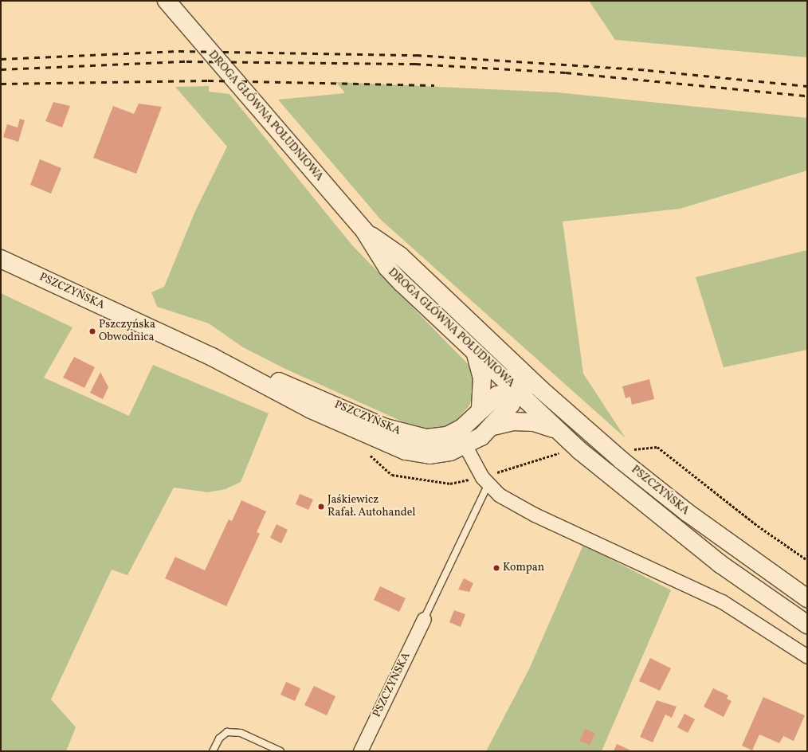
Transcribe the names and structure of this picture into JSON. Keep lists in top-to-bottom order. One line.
{"streets":{"main road":["DROGA GŁÓWNA POŁUDNIOWA","PSZCZYŃSKA"]},"crossings":[["DROGA GŁÓWNA POŁUDNIOWA","PSZCZYŃSKA"]],"places":["Pszczyńska Obwodnica","Jaśkiewicz Rafał. Autohandel","Kompan"]}
